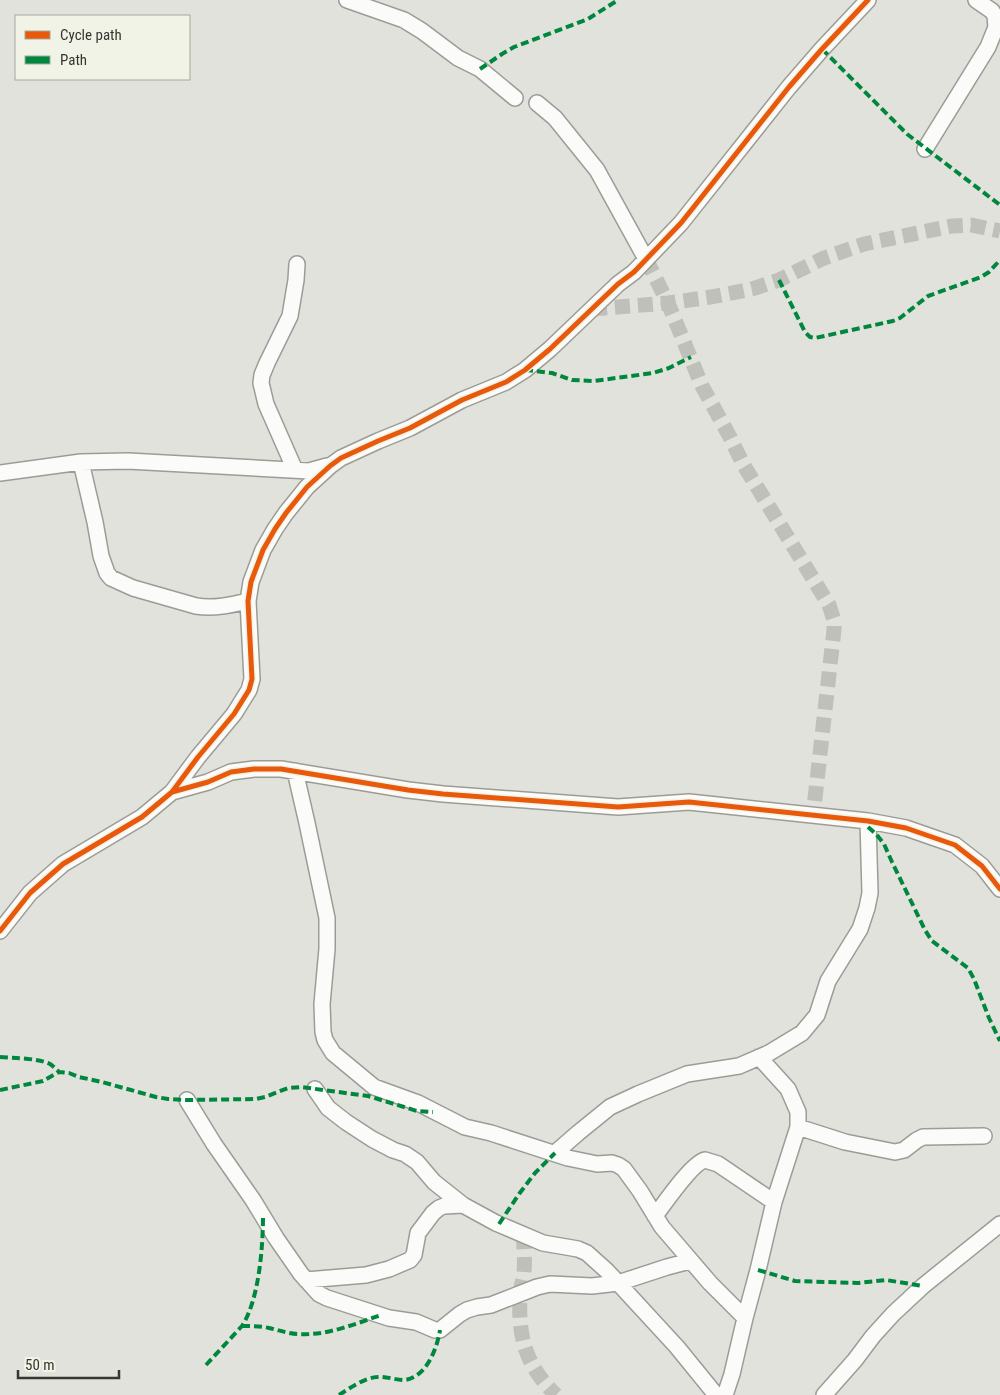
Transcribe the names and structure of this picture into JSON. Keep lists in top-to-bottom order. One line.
{"legend":["Cycle path","Path"],"scale_bar":"50 m"}
